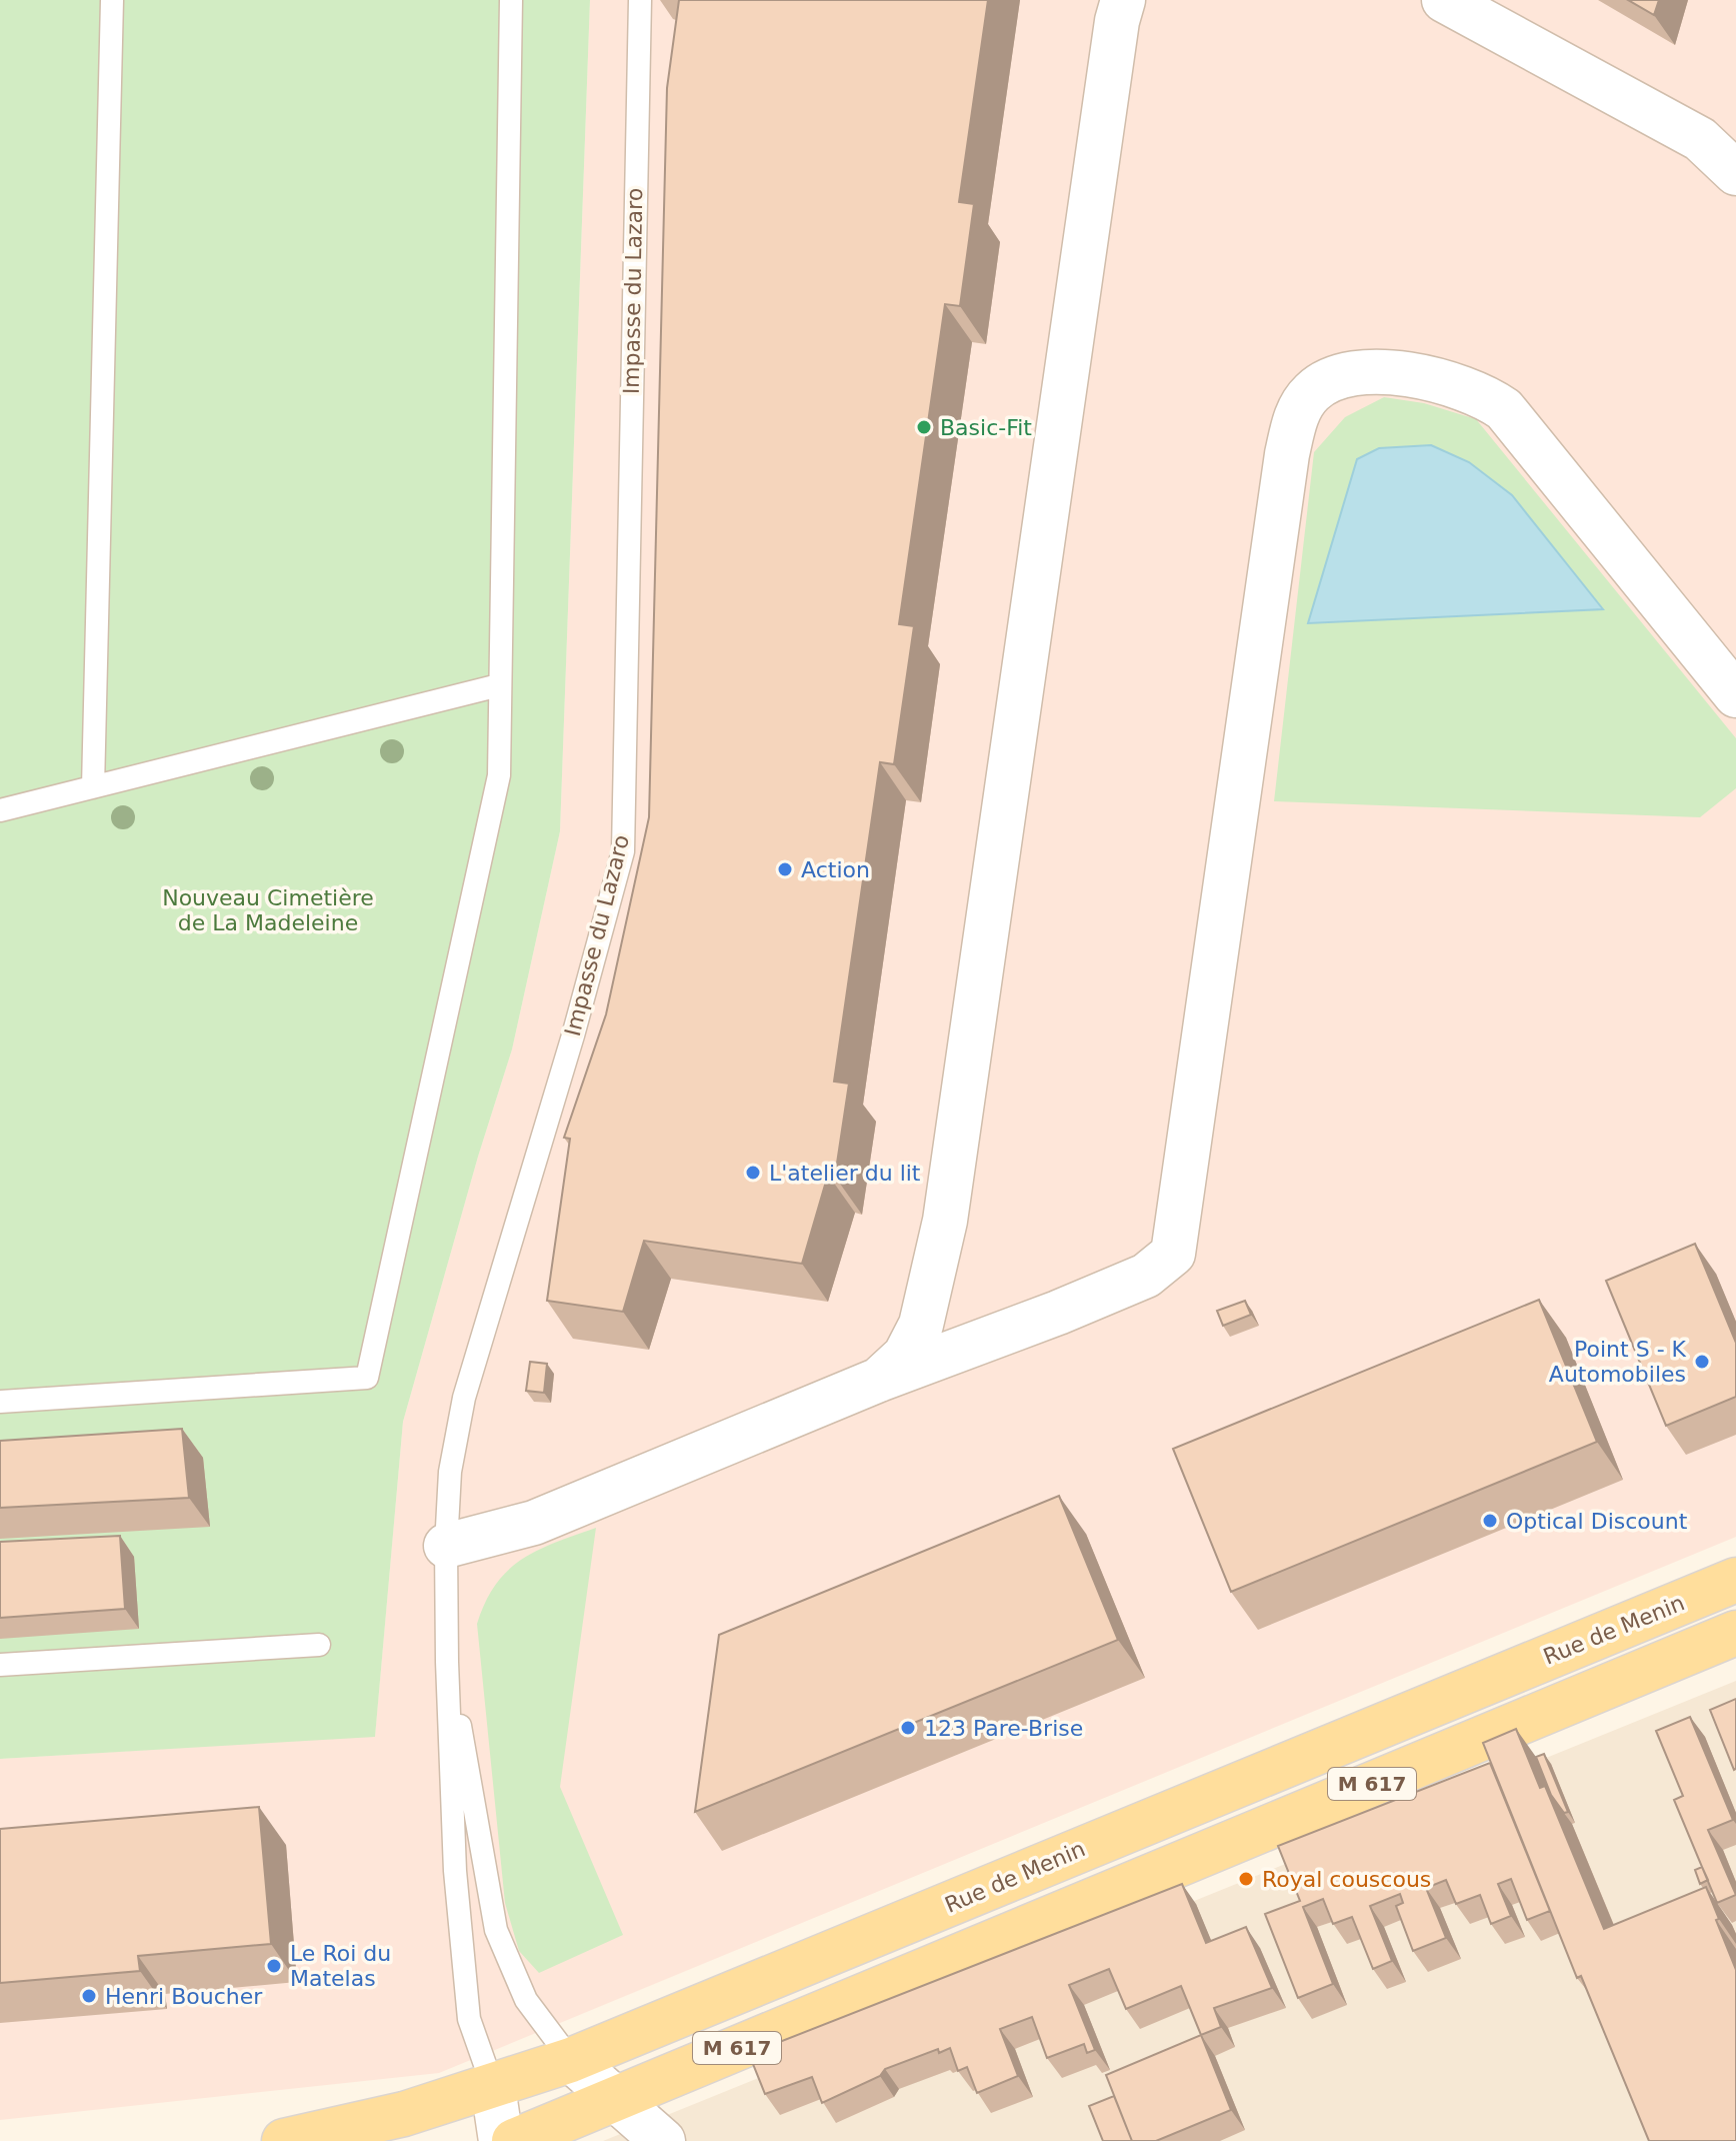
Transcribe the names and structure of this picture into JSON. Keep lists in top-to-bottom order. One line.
{"streets":{"main road":["Rue de Menin","M 617"],"lane":["Impasse du Lazaro"]},"parks":["Nouveau Cimetière de La Madeleine"],"places":["Basic-Fit","Action","L'atelier du lit","Point S - K Automobiles","Optical Discount","123 Pare-Brise","Royal couscous","Le Roi du Matelas","Henri Boucher"]}
